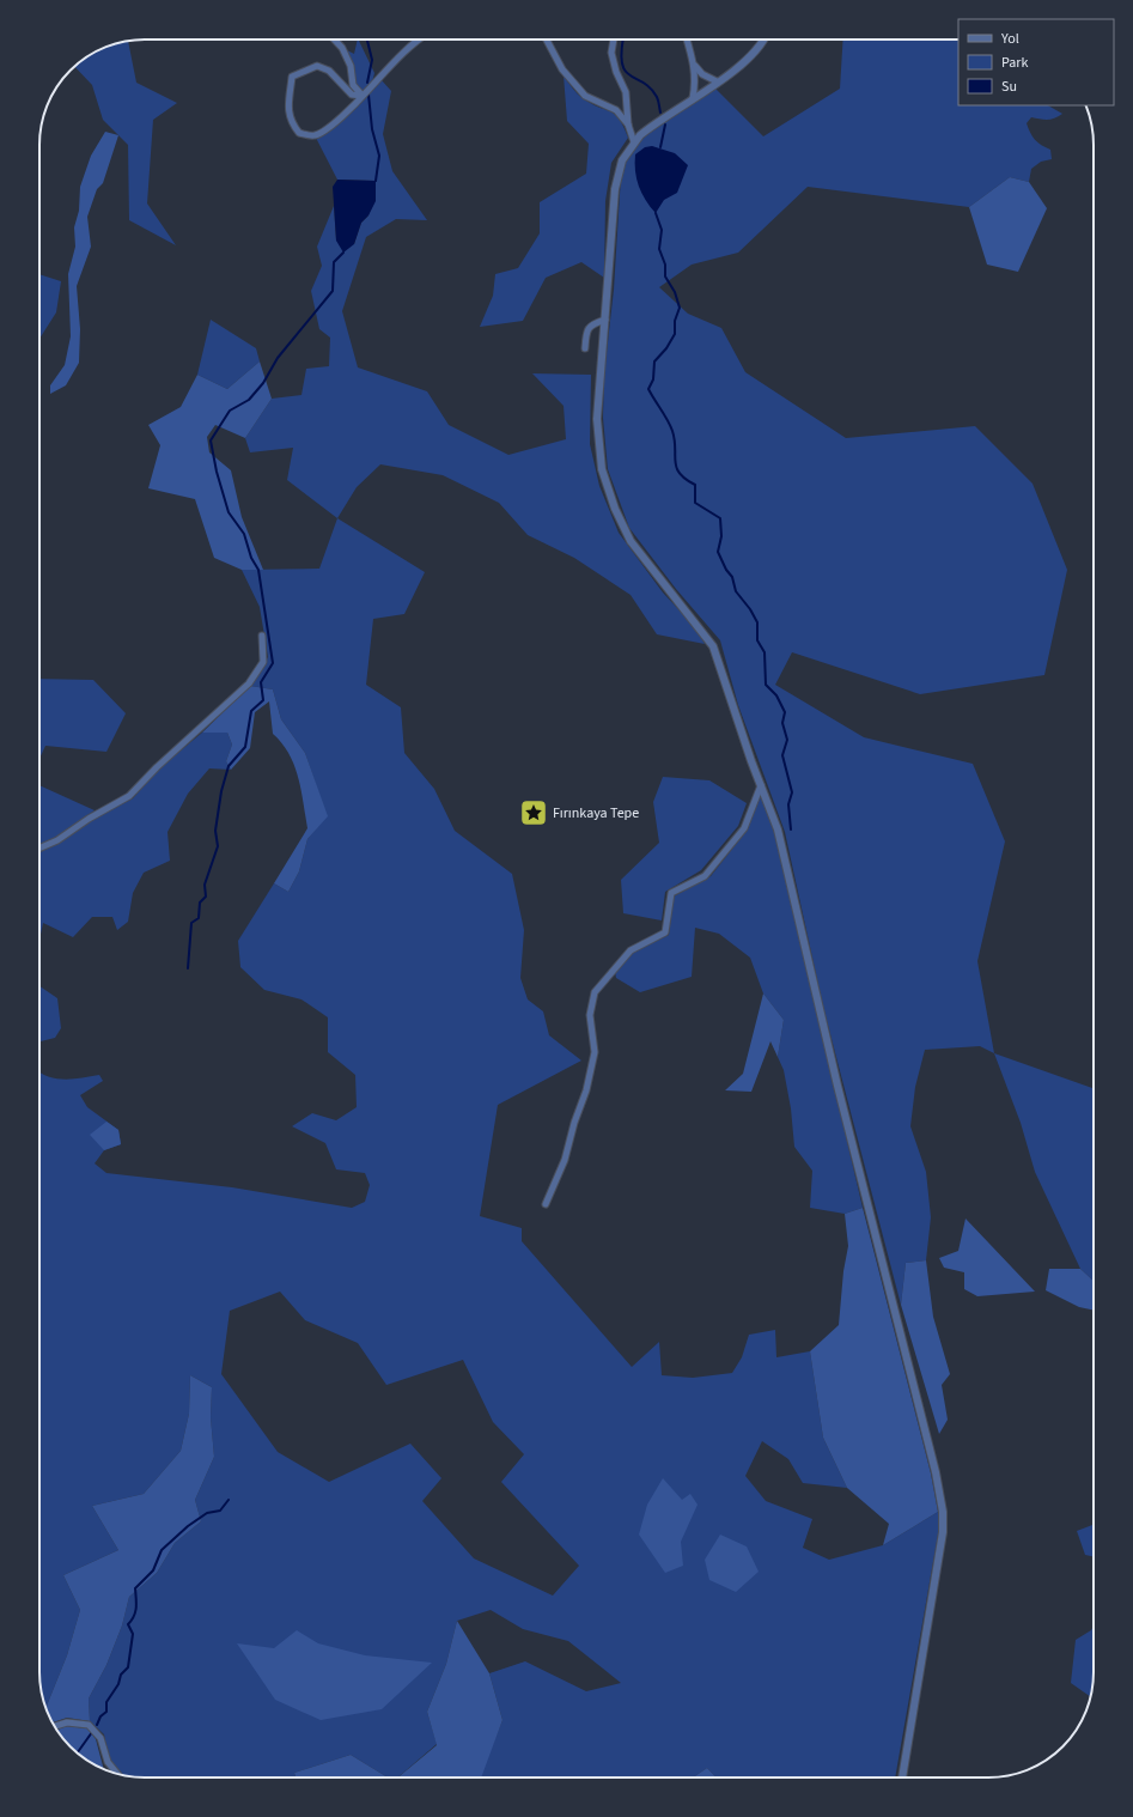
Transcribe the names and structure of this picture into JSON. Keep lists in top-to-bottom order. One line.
{"places":{"place":["Fırınkaya Tepe"]},"legend":["Yol","Park","Su"]}
